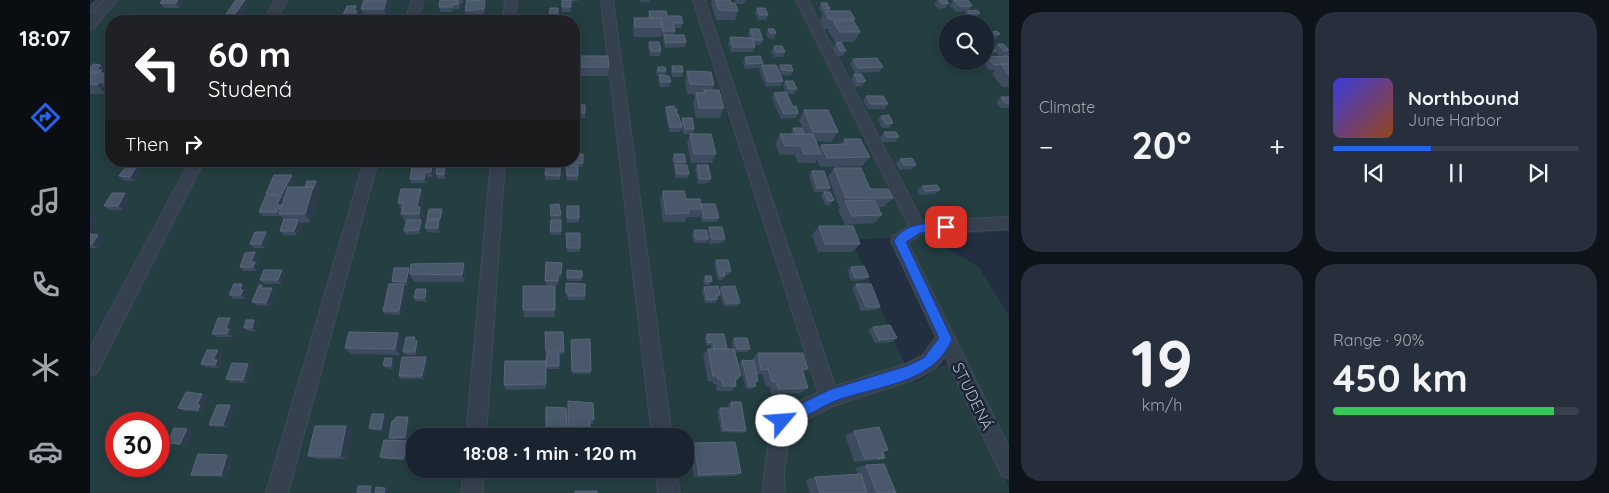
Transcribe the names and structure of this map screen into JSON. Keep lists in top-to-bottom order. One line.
{"streets":{"street":["STUDENÁ"]},"page":{"tabs":"18:07","tile":["Climate",["19","km/h"],["Range · 90%","450 km"]],"turn":["60 m","Studená"],"song":["Northbound","June Harbor"],"then":"Then","heat":["−","20°","+"],"limit":"30","trip":"18:08 · 1 min · 120 m"}}
